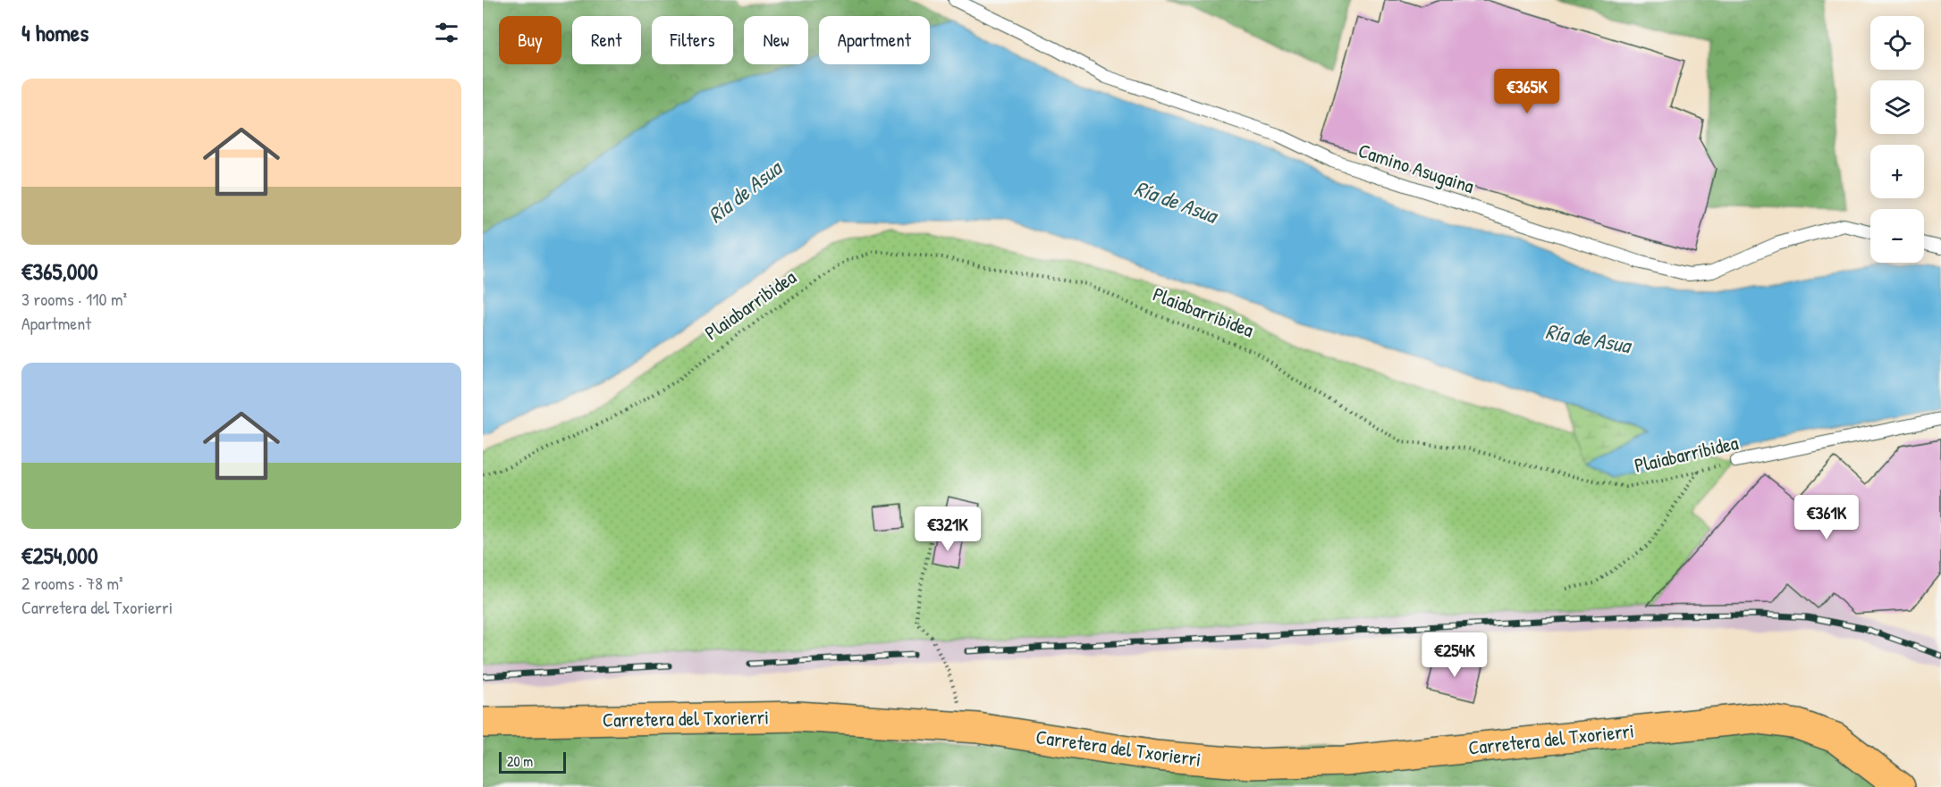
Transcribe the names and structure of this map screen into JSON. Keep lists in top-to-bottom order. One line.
{"streets":{"main road":["Carretera del Txorierri"],"lane":["Camino Asugaina","Plaiabarribidea"]},"water":["Ría de Asua"],"scale_bar":"20 m","page":{"heading":"4 homes","map_buttons":["+","−"],"chip":["Buy","Rent","Filters","New","Apartment"],"list":[{"name":"€365,000","note":"3 rooms · 110 m² · Apartment"},{"name":"€254,000","note":"2 rooms · 78 m² · Carretera del Txorierri"}],"price":["€365K","€361K","€321K","€254K"],"scale":"20 m"}}
